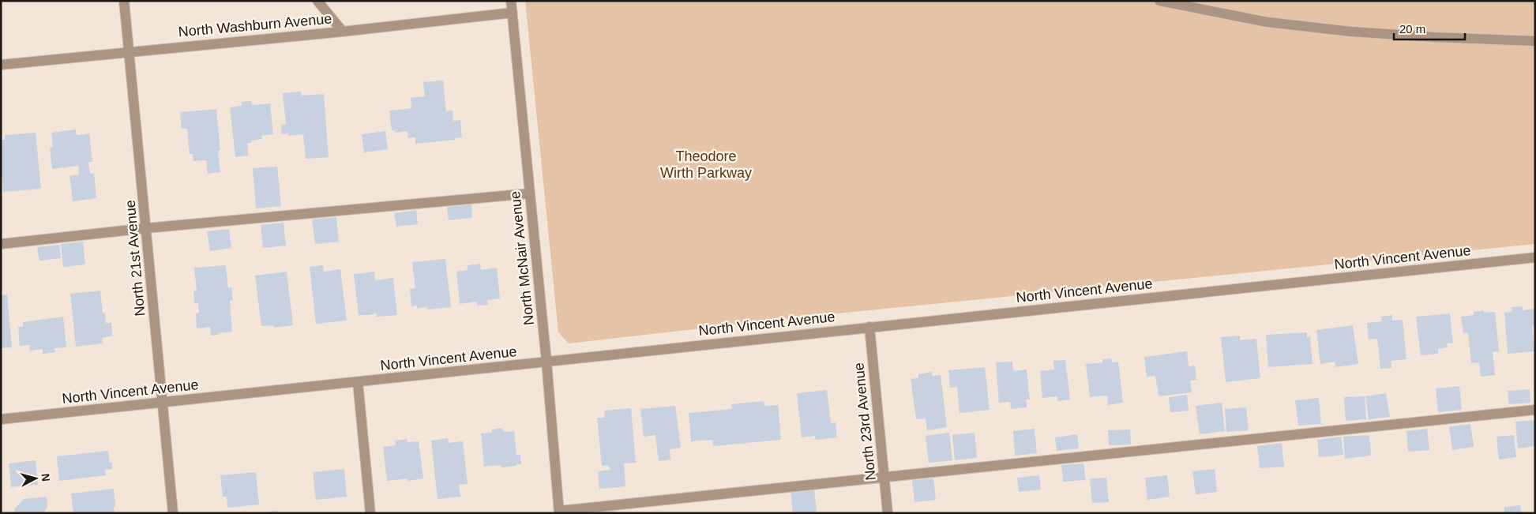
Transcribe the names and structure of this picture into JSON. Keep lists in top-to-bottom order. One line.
{"streets":{"street":["North Washburn Avenue","North Vincent Avenue","North 21st Avenue","North McNair Avenue","North 23rd Avenue"]},"crossings":[["North Washburn Avenue","North 21st Avenue"],["North Washburn Avenue","North McNair Avenue"],["North Vincent Avenue","North 21st Avenue"],["North Vincent Avenue","North McNair Avenue"],["North Vincent Avenue","North 23rd Avenue"]],"parks":["Theodore Wirth Parkway"],"scale_bar":"20 m","north":"right"}
